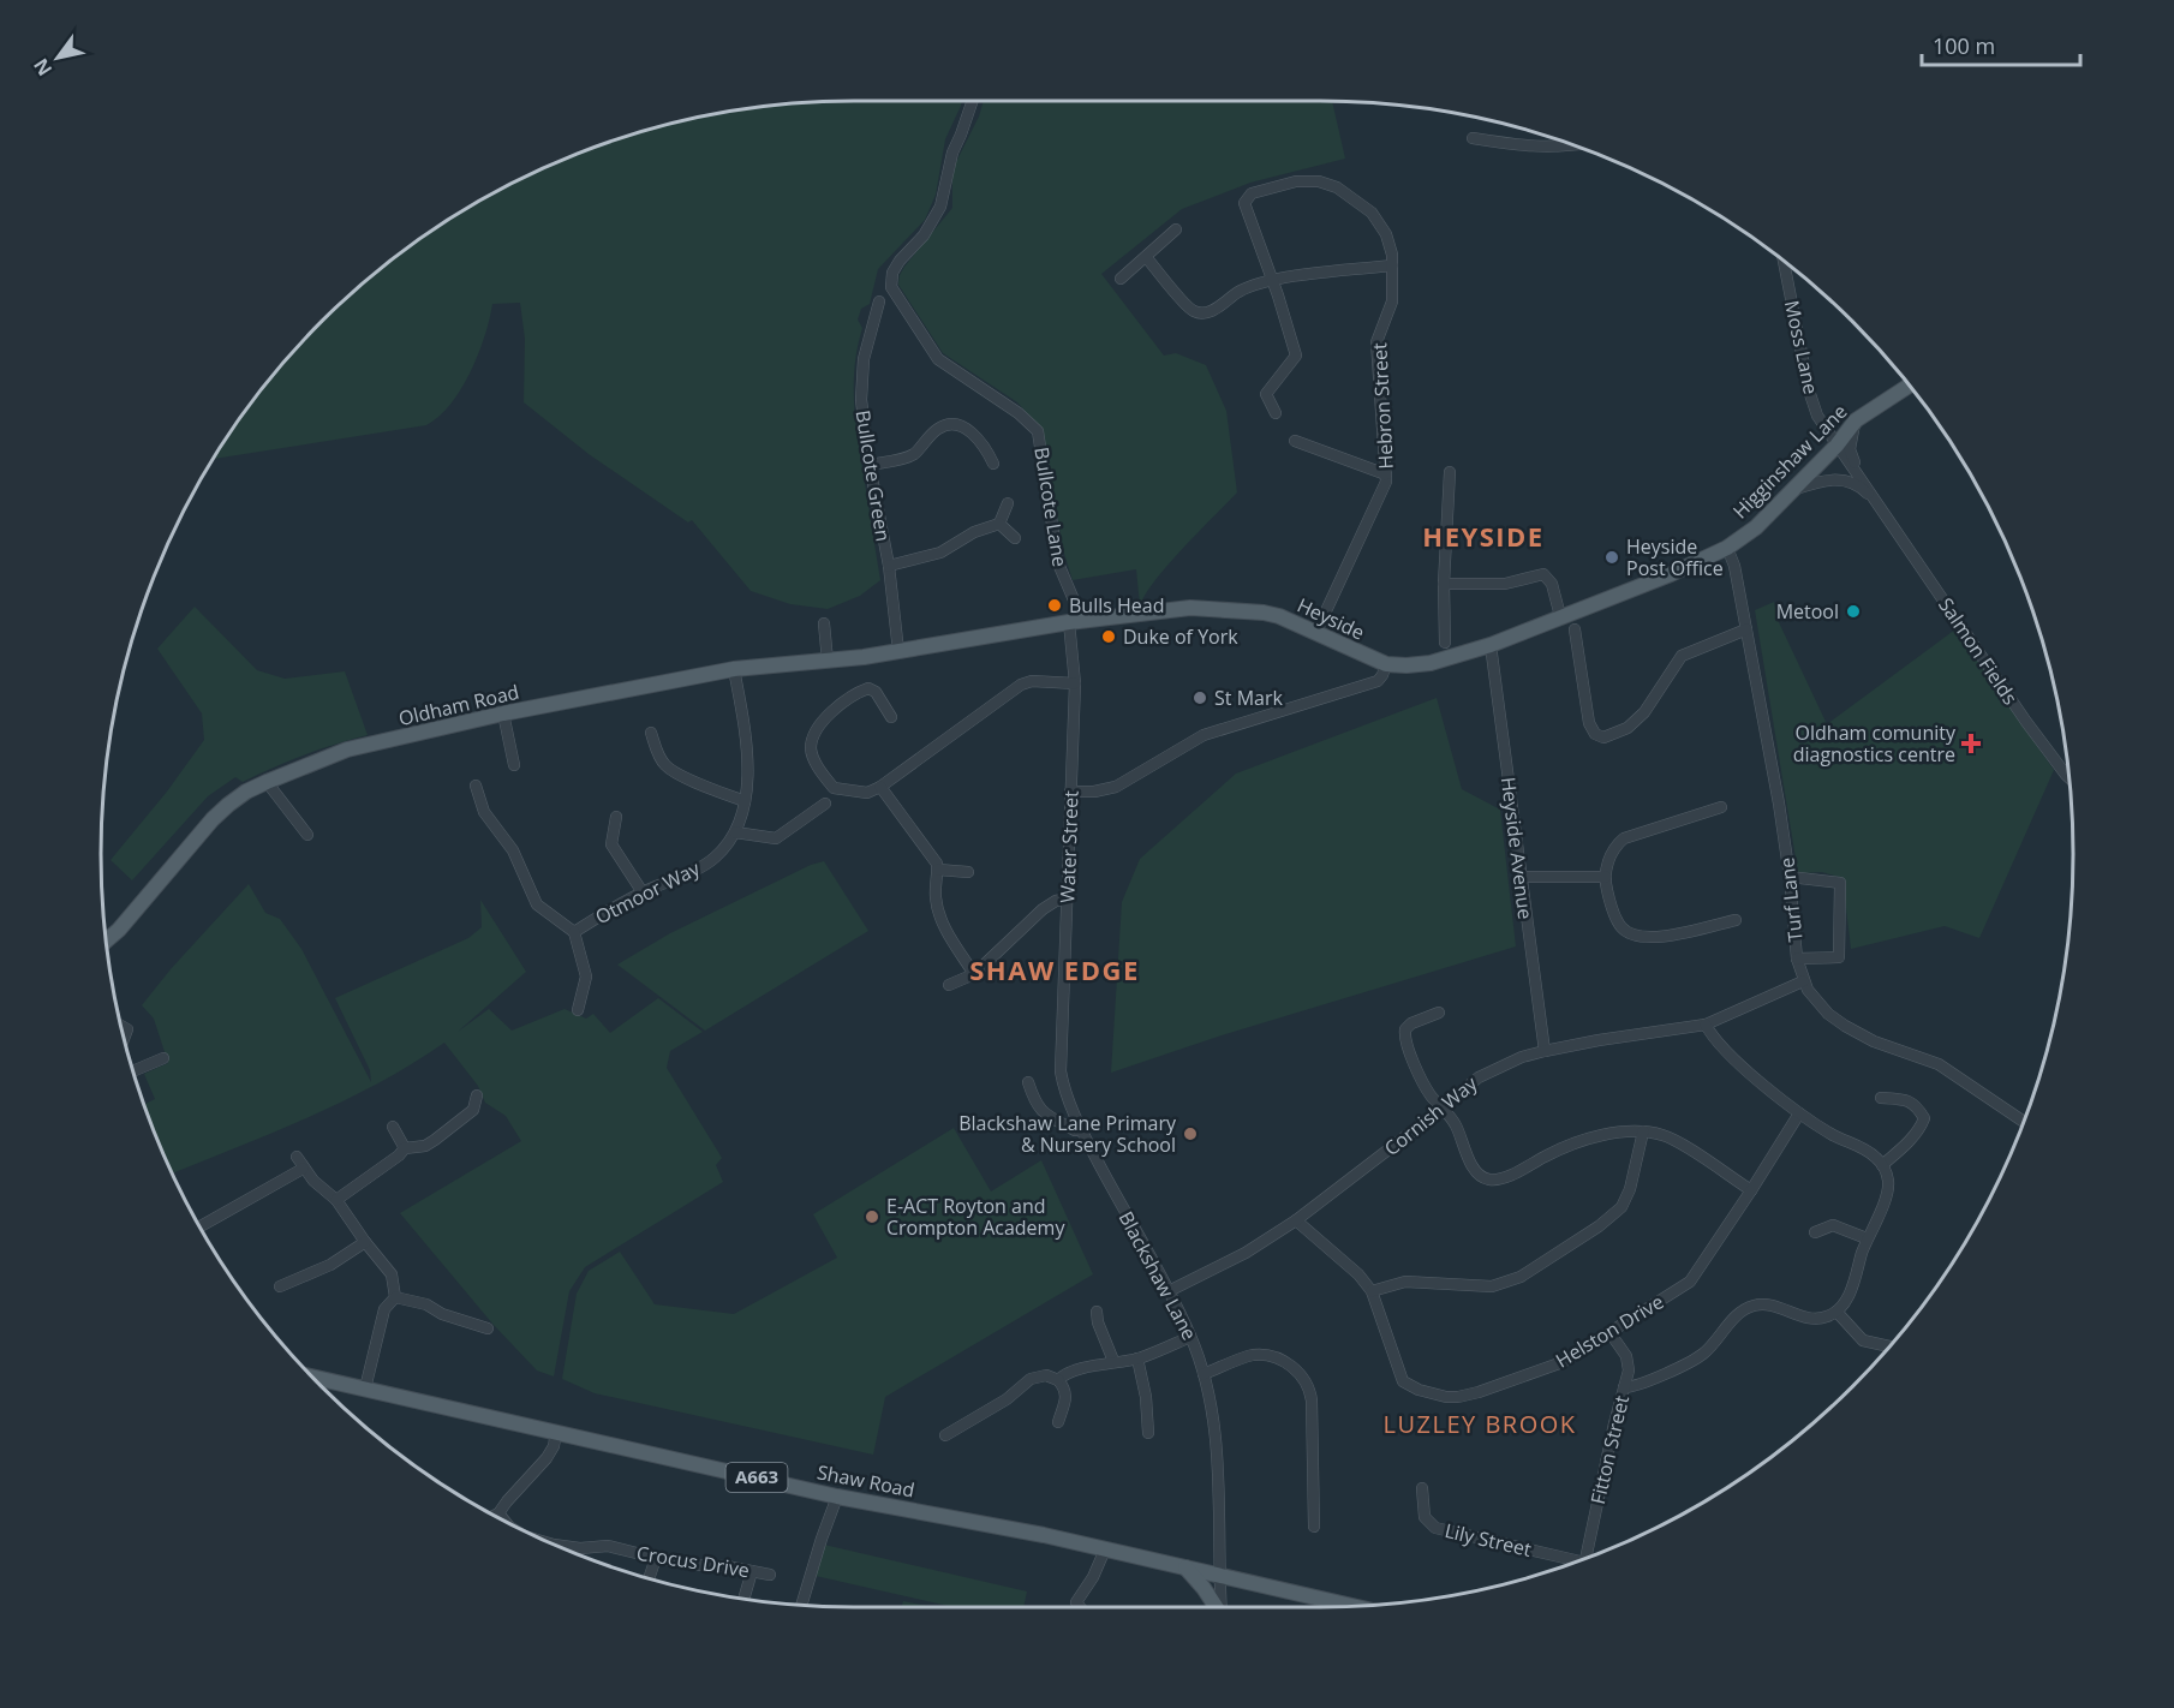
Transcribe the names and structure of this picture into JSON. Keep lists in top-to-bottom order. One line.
{"streets":{"main road":["Higginshaw Lane","Heyside","Oldham Road","A663","Shaw Road"],"street":["Moss Lane","Hebron Street","Bullcote Green","Bullcote Lane","Salmon Fields","Water Street","Heyside Avenue","Otmoor Way","Turf Lane","Cornish Way","Blackshaw Lane","Helston Drive","Fitton Street","Lily Street","Crocus Drive"]},"crossings":[["Moss Lane","Higginshaw Lane"],["Moss Lane","Salmon Fields"],["Hebron Street","Heyside"],["Higginshaw Lane","Heyside"],["Higginshaw Lane","Salmon Fields"],["Higginshaw Lane","Turf Lane"],["Bullcote Green","Heyside"],["Bullcote Green","Oldham Road"],["Bullcote Lane","Heyside"],["Bullcote Lane","Water Street"],["Heyside","Oldham Road"],["Heyside","Water Street"],["Heyside","Heyside Avenue"],["Heyside","Turf Lane"],["Oldham Road","Otmoor Way"],["Water Street","Blackshaw Lane"],["Heyside Avenue","Cornish Way"],["Turf Lane","Cornish Way"],["Cornish Way","Blackshaw Lane"],["Cornish Way","Helston Drive"],["Blackshaw Lane","Shaw Road"],["Helston Drive","Fitton Street"]],"districts":["HEYSIDE","SHAW EDGE","LUZLEY BROOK"],"places":{"other":["Heyside Post Office","Bulls Head","Metool","Duke of York","St Mark","Blackshaw Lane Primary & Nursery School","E-ACT Royton and Crompton Academy"],"health":["Oldham comunity diagnostics centre"]},"scale_bar":"100 m","north":"bottom left"}
